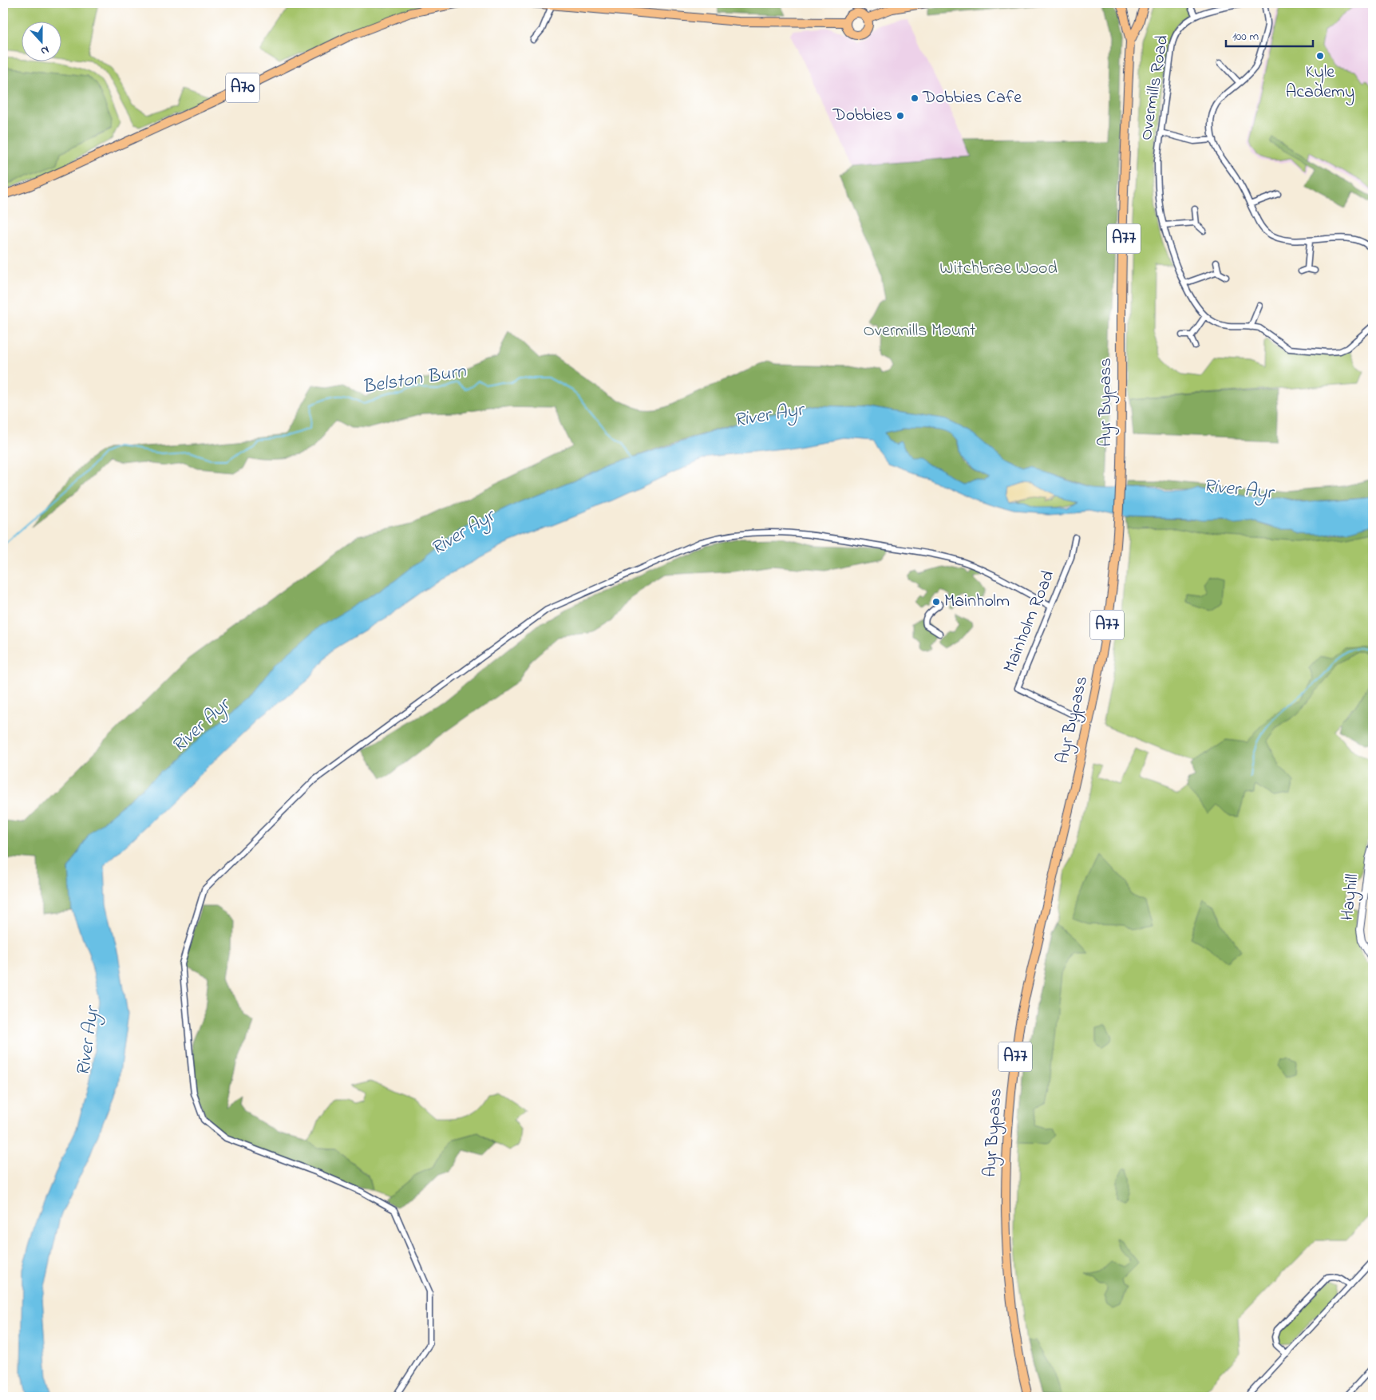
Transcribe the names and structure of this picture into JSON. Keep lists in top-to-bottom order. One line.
{"streets":{"main road":["A70","A77","Ayr Bypass"],"street":["Overmills Road","Mainholm Road","Hayhill"]},"crossings":[["Ayr Bypass","Mainholm Road"]],"water":["Belston Burn","River Ayr"],"parks":["Witchbrae Wood","Overmills Mount"],"places":["Kyle Academy","Dobbies Cafe","Dobbies","Mainholm"],"scale_bar":"100 m","north":"bottom"}
